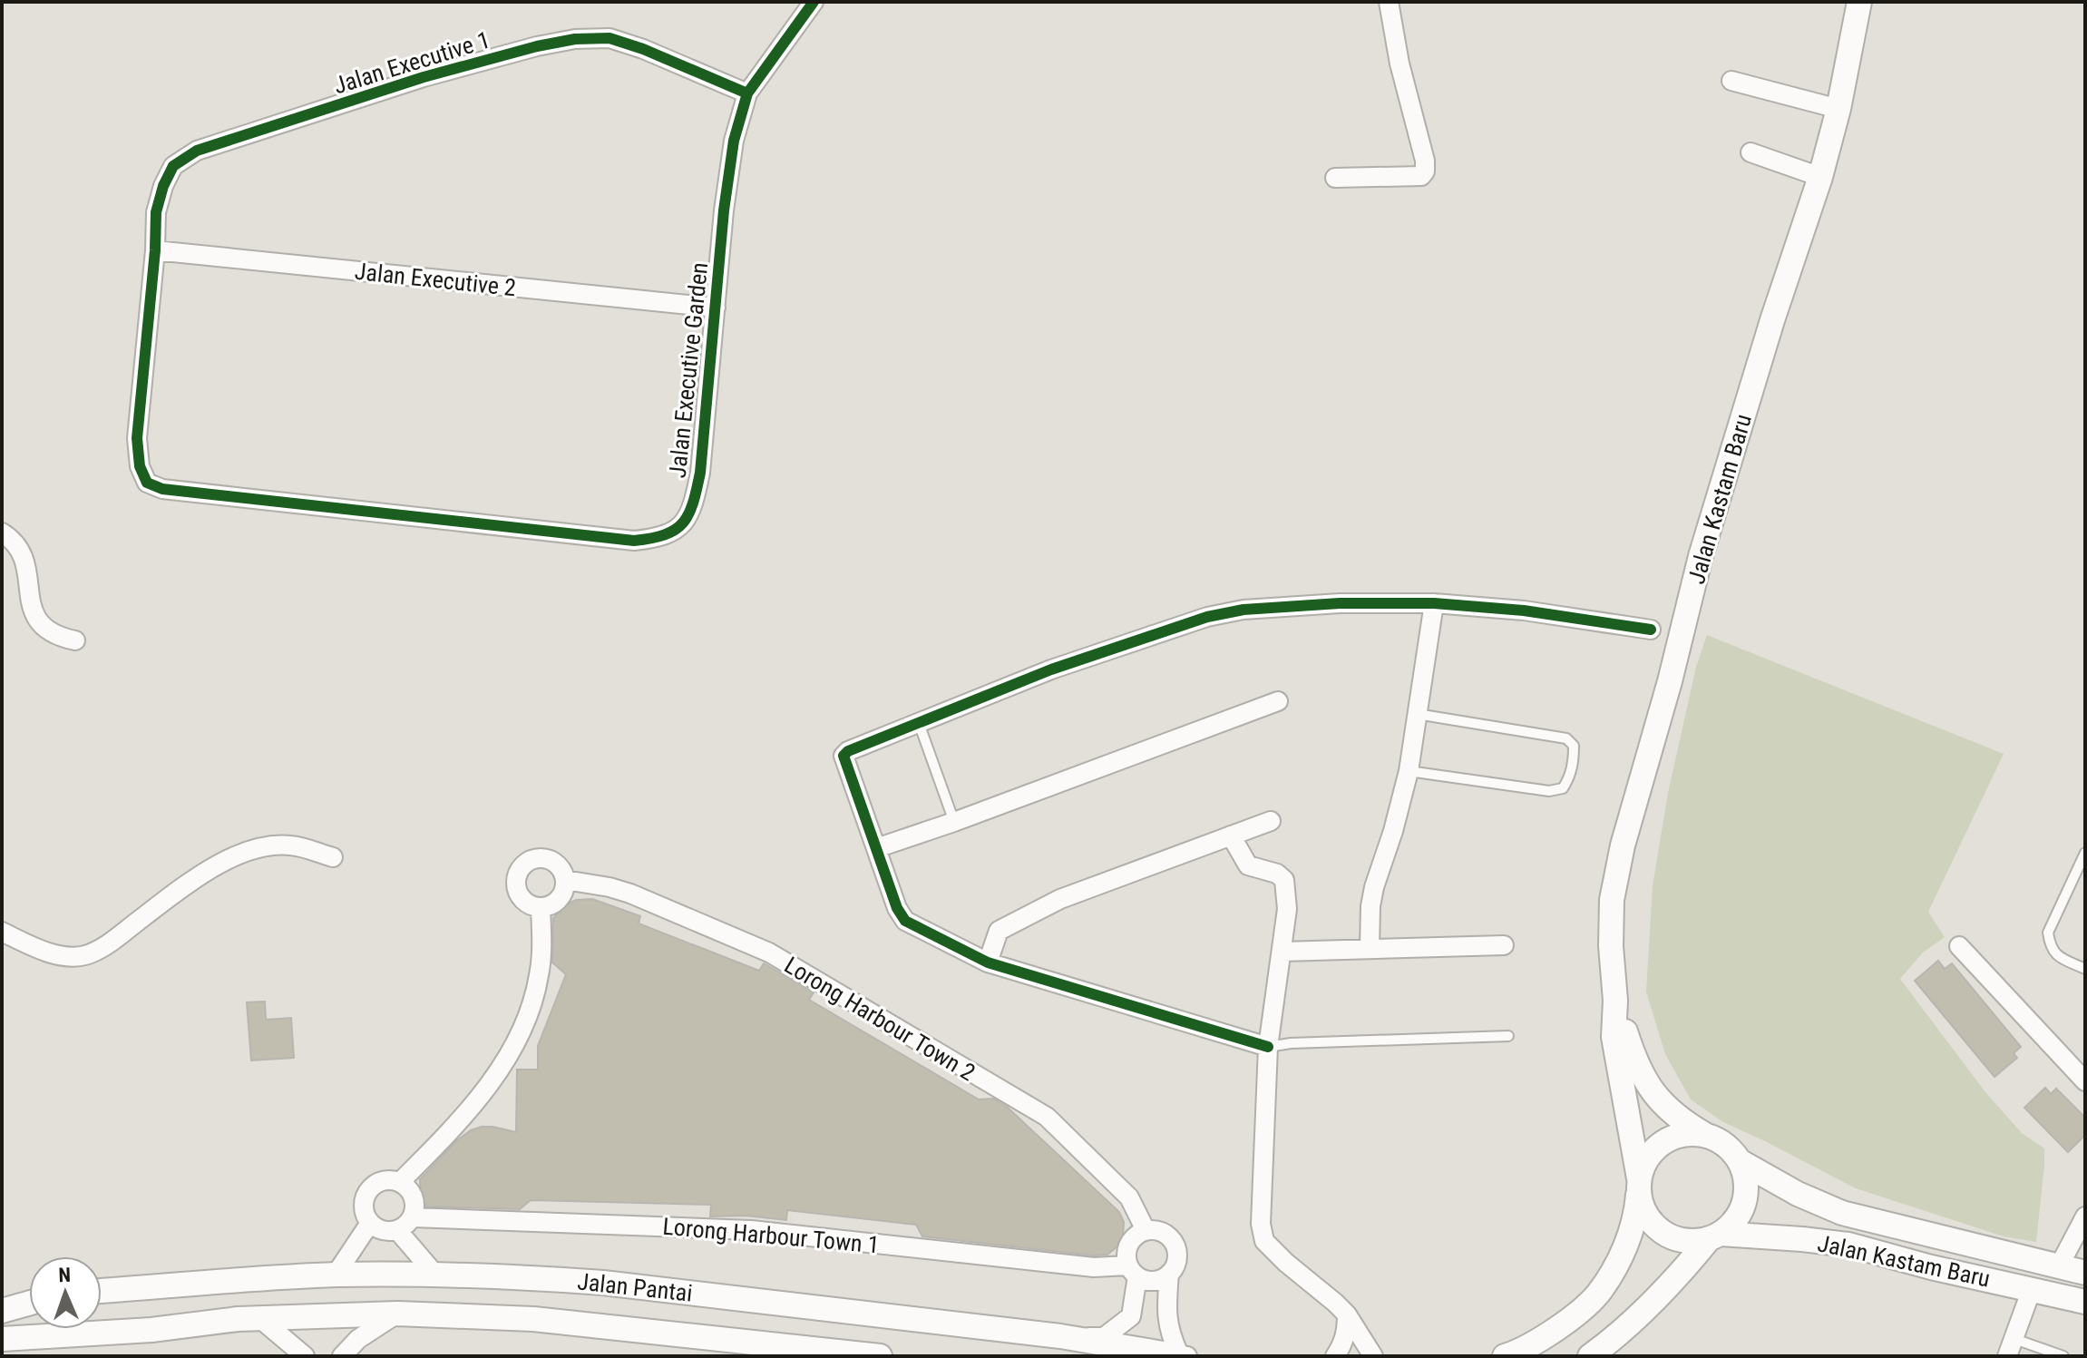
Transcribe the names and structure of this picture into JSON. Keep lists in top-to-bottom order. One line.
{"streets":{"street":["Jalan Executive 1","Jalan Executive 2","Jalan Executive Garden","Jalan Kastam Baru","Lorong Harbour Town 2","Lorong Harbour Town 1","Jalan Pantai"]},"crossings":[["Jalan Executive 1","Jalan Executive 2"],["Jalan Executive 1","Jalan Executive Garden"],["Jalan Executive 2","Jalan Executive Garden"],["Lorong Harbour Town 2","Lorong Harbour Town 1"]],"north":"top"}
